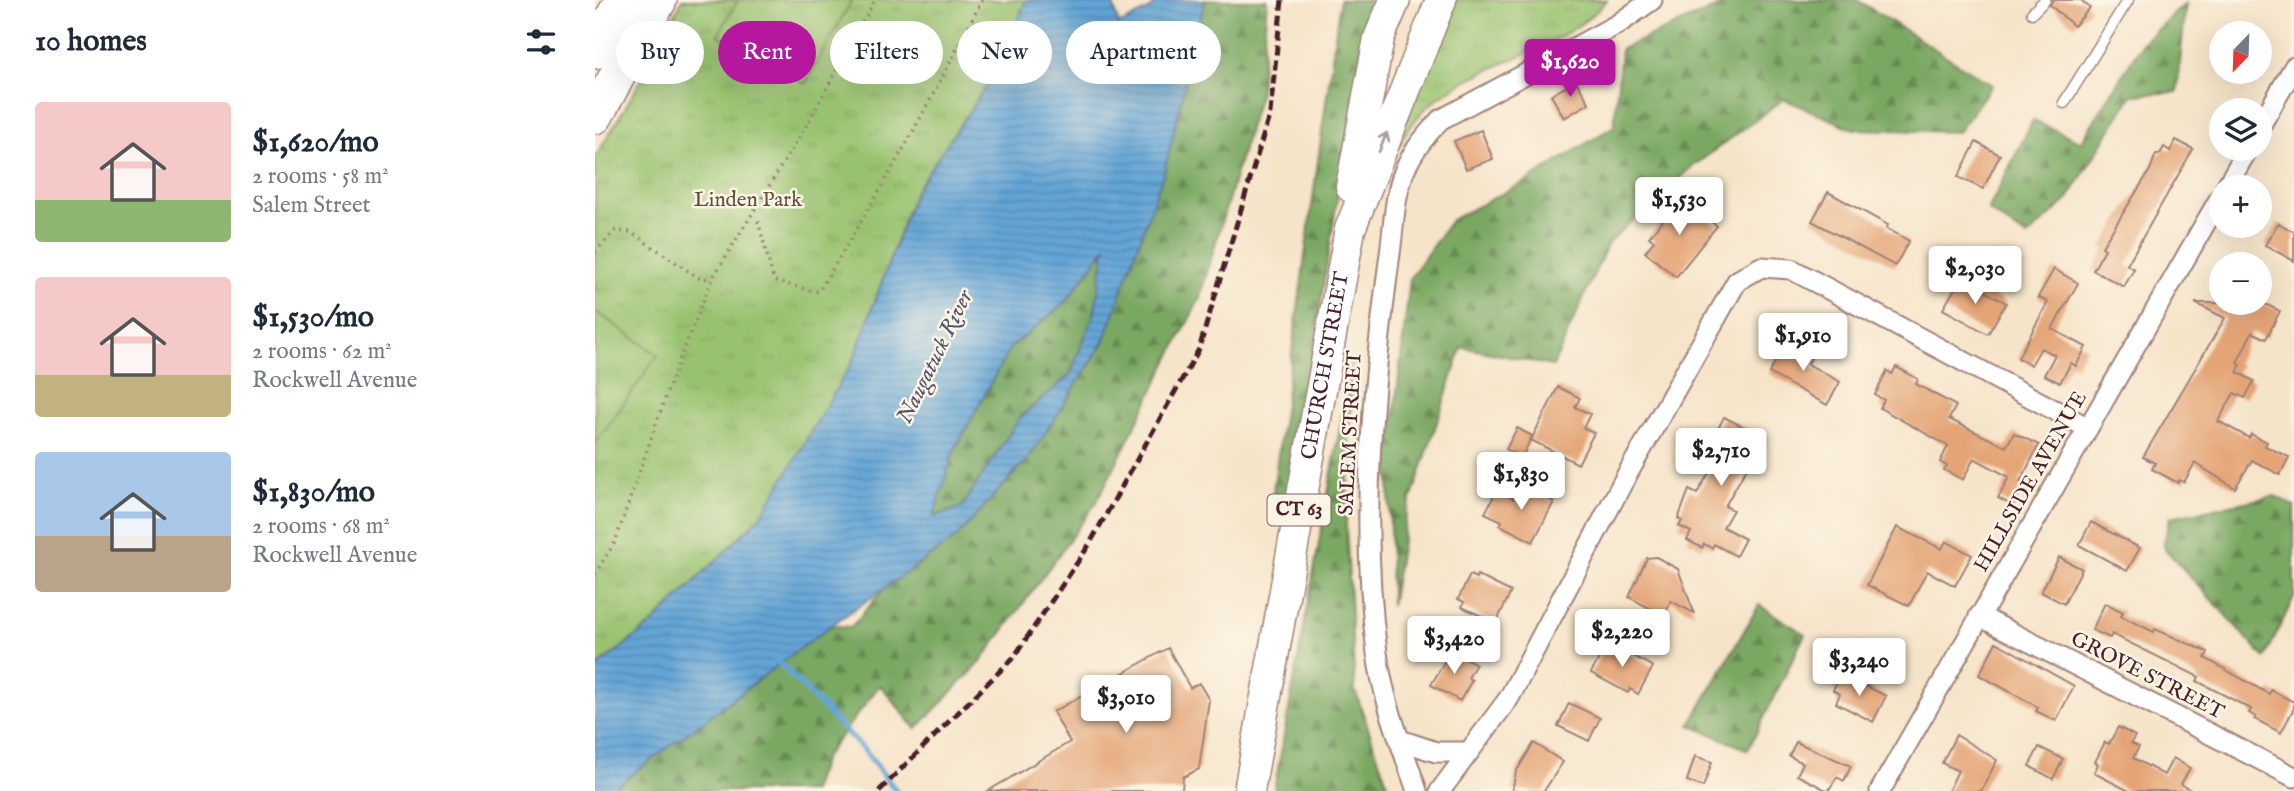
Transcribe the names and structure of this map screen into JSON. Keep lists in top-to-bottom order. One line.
{"streets":{"main road":["CHURCH STREET","CT 63"],"street":["SALEM STREET","HILLSIDE AVENUE","GROVE STREET"]},"crossings":[["HILLSIDE AVENUE","GROVE STREET"]],"water":["Naugatuck River"],"parks":["Linden Park"],"north":"bottom left","page":{"heading":"10 homes","map_buttons":["+","−"],"chip":["Buy","Rent","Filters","New","Apartment"],"price":["$1,620","$1,530","$2,030","$1,910","$2,710","$1,830","$2,220","$3,420","$3,240","$3,010"],"list":[{"name":"$1,620/mo","note":"2 rooms · 58 m² · Salem Street"},{"name":"$1,530/mo","note":"2 rooms · 62 m² · Rockwell Avenue"},{"name":"$1,830/mo","note":"2 rooms · 68 m² · Rockwell Avenue"}]}}
